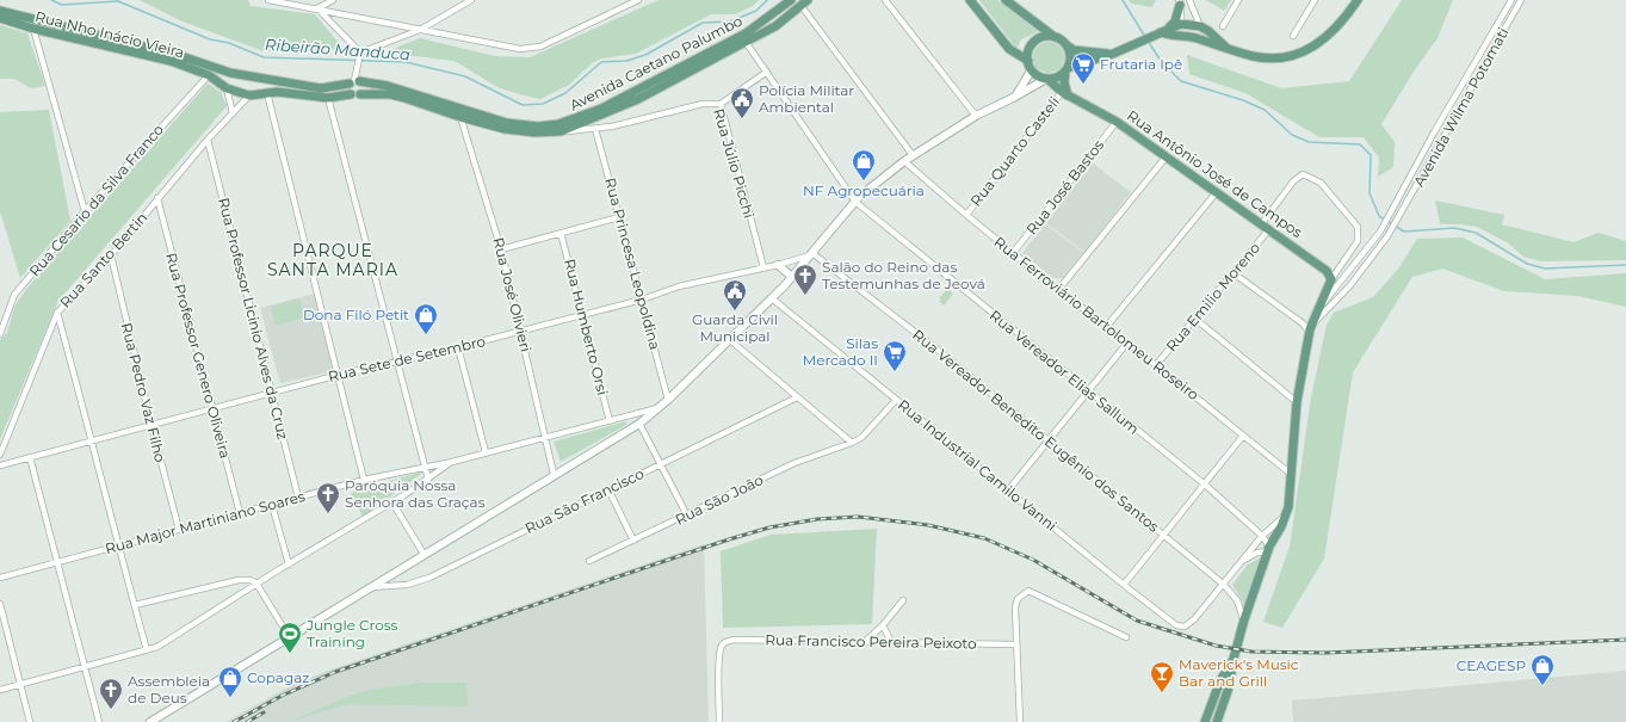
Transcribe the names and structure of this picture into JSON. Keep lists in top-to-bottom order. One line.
{"streets":{"main road":["Rua Nho Inácio Vieira","Avenida Caetano Palumbo","Rua Antônio José de Campos"],"street":["Avenida Wilma Potomati","Rua Quarto Casteli","Rua Júlio Picchi","Rua José Bastos","Rua Cesario da Silva Franco","Rua Santo Bertin","Rua Princesa Leopoldina","Rua José Olivieri","Rua Emilio Moreno","Rua Professor Licinio Alves da Cruz","Rua Ferroviário Bartolomeu Roseiro","Rua Humberto Orsi","Rua Professor Genero Oliveira","Rua Sete de Setembro","Rua Vereador Elias Sallum","Rua Pedro Vaz Filho","Rua Vereador Benedito Eugênio dos Santos","Rua Industrial Camilo Vanni","Rua São João","Rua São Francisco","Rua Major Martiniano Soares","Rua Francisco Pereira Peixoto"]},"crossings":[["Rua Nho Inácio Vieira","Avenida Caetano Palumbo"],["Rua Nho Inácio Vieira","Rua Cesario da Silva Franco"],["Rua Nho Inácio Vieira","Rua Santo Bertin"],["Avenida Caetano Palumbo","Rua Júlio Picchi"],["Avenida Caetano Palumbo","Rua José Olivieri"],["Avenida Caetano Palumbo","Rua Vereador Elias Sallum"],["Rua Quarto Casteli","Rua Antônio José de Campos"],["Rua Quarto Casteli","Rua Ferroviário Bartolomeu Roseiro"],["Rua Júlio Picchi","Rua Princesa Leopoldina"],["Rua Júlio Picchi","Rua Sete de Setembro"],["Rua Antônio José de Campos","Rua José Bastos"],["Rua Antônio José de Campos","Rua Emilio Moreno"],["Rua José Bastos","Rua Ferroviário Bartolomeu Roseiro"],["Rua Santo Bertin","Rua Professor Licinio Alves da Cruz"],["Rua Santo Bertin","Rua Professor Genero Oliveira"],["Rua Santo Bertin","Rua Pedro Vaz Filho"],["Rua Princesa Leopoldina","Rua Sete de Setembro"],["Rua José Olivieri","Rua Sete de Setembro"],["Rua José Olivieri","Rua Major Martiniano Soares"],["Rua Emilio Moreno","Rua Ferroviário Bartolomeu Roseiro"],["Rua Professor Licinio Alves da Cruz","Rua Sete de Setembro"],["Rua Professor Licinio Alves da Cruz","Rua Major Martiniano Soares"],["Rua Humberto Orsi","Rua Sete de Setembro"],["Rua Humberto Orsi","Rua Major Martiniano Soares"],["Rua Professor Genero Oliveira","Rua Sete de Setembro"],["Rua Professor Genero Oliveira","Rua Major Martiniano Soares"],["Rua Sete de Setembro","Rua Pedro Vaz Filho"],["Rua Sete de Setembro","Rua Vereador Benedito Eugênio dos Santos"],["Rua Pedro Vaz Filho","Rua Major Martiniano Soares"],["Rua Vereador Benedito Eugênio dos Santos","Rua Industrial Camilo Vanni"],["Rua Industrial Camilo Vanni","Rua São João"]],"districts":["PARQUE SANTA MARIA"],"water":["Ribeirão Manduca"],"places":{"supermarket":["Frutaria Ipê","Silas Mercado II"],"public building":["Polícia Militar Ambiental","Guarda Civil Municipal"],"shop":["NF Agropecuária","Dona Filó Petit","CEAGESP","Copagaz"],"church":["Salão do Reino das Testemunhas de Jeová","Paróquia Nossa Senhora das Graças","Assembleia de Deus"],"sports":["Jungle Cross Training"],"bar":["Maverick's Music Bar and Grill"]}}
